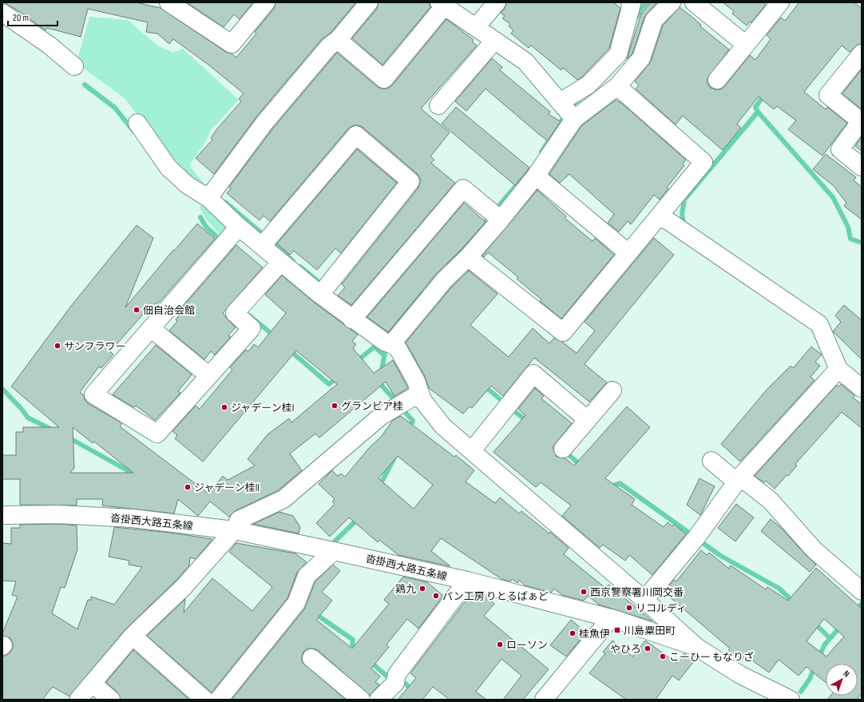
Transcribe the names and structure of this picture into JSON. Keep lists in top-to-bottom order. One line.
{"streets":{"street":["沓掛西大路五条線"]},"places":{"other":["佃自治会館","サンフラワー","グランビア桂","ジャデーン桂I","ジャデーン桂II","鶏九","西京警察署川岡交番","パン工房 りとるばぁど","リコルディ","桂魚伊","ローソン","やひろ","こーひー もなりざ"],"transit":["川島粟田町"]},"scale_bar":"20 m","north":"top right"}
